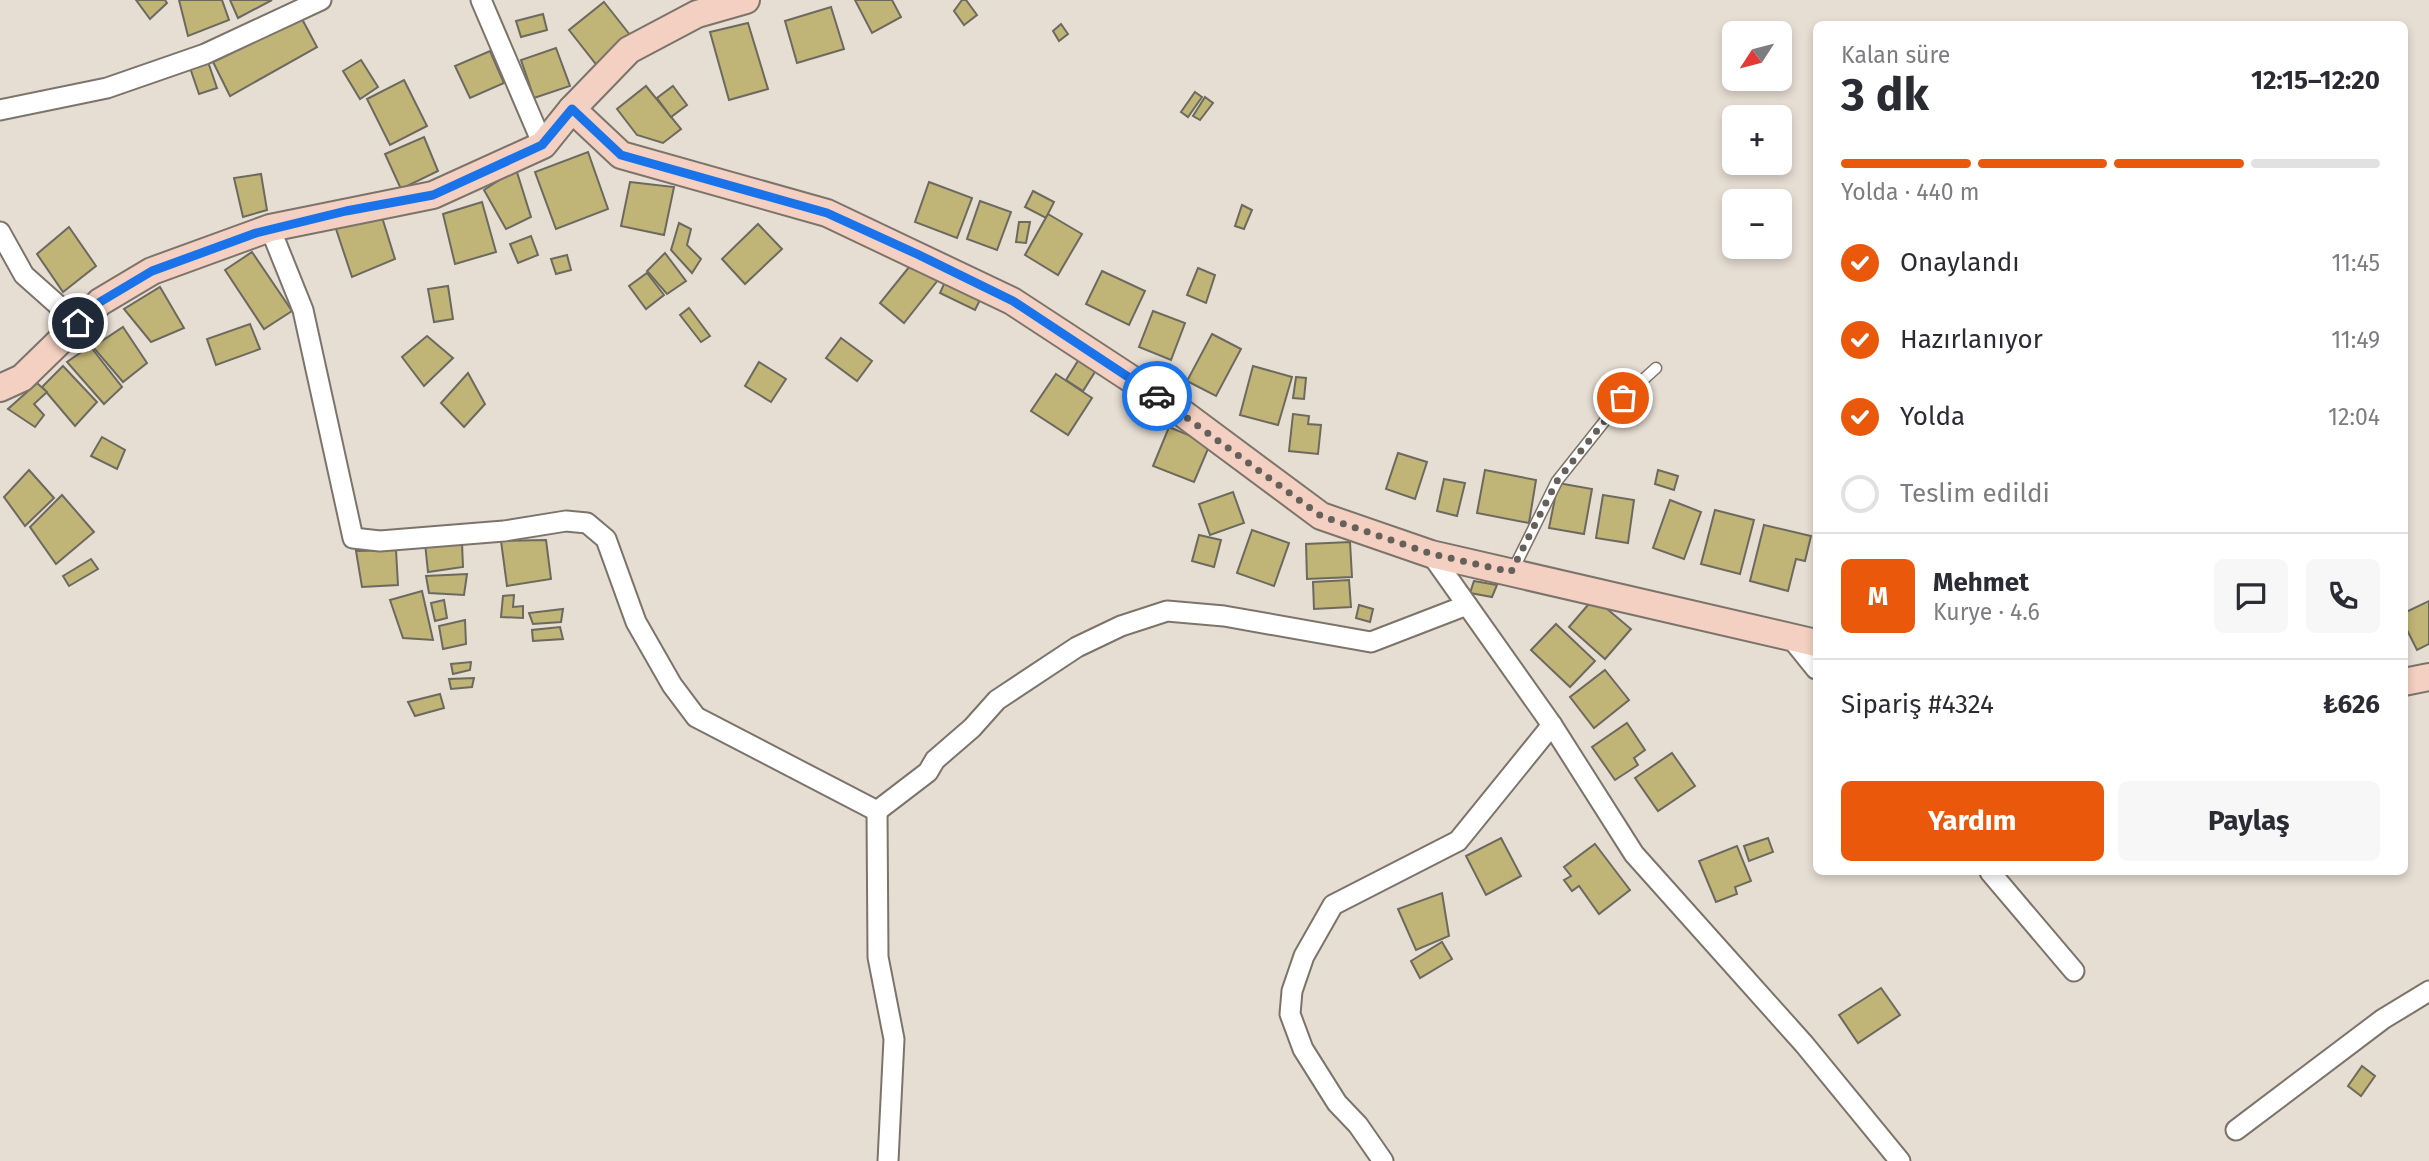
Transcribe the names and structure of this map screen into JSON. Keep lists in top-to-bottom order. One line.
{"north":"bottom left","page":{"map_buttons":["+","−"],"heading":["3 dk","Kalan süre","12:15–12:20"],"panel":["Mehmet","Kurye · 4.6","Sipariş #4324","₺626"],"bar":"Yolda · 440 m","list":[["Onaylandı","11:45"],["Hazırlanıyor","11:49"],["Yolda","12:04"],"Teslim edildi"],"round":"M","buttons":["Yardım","Paylaş"]}}
